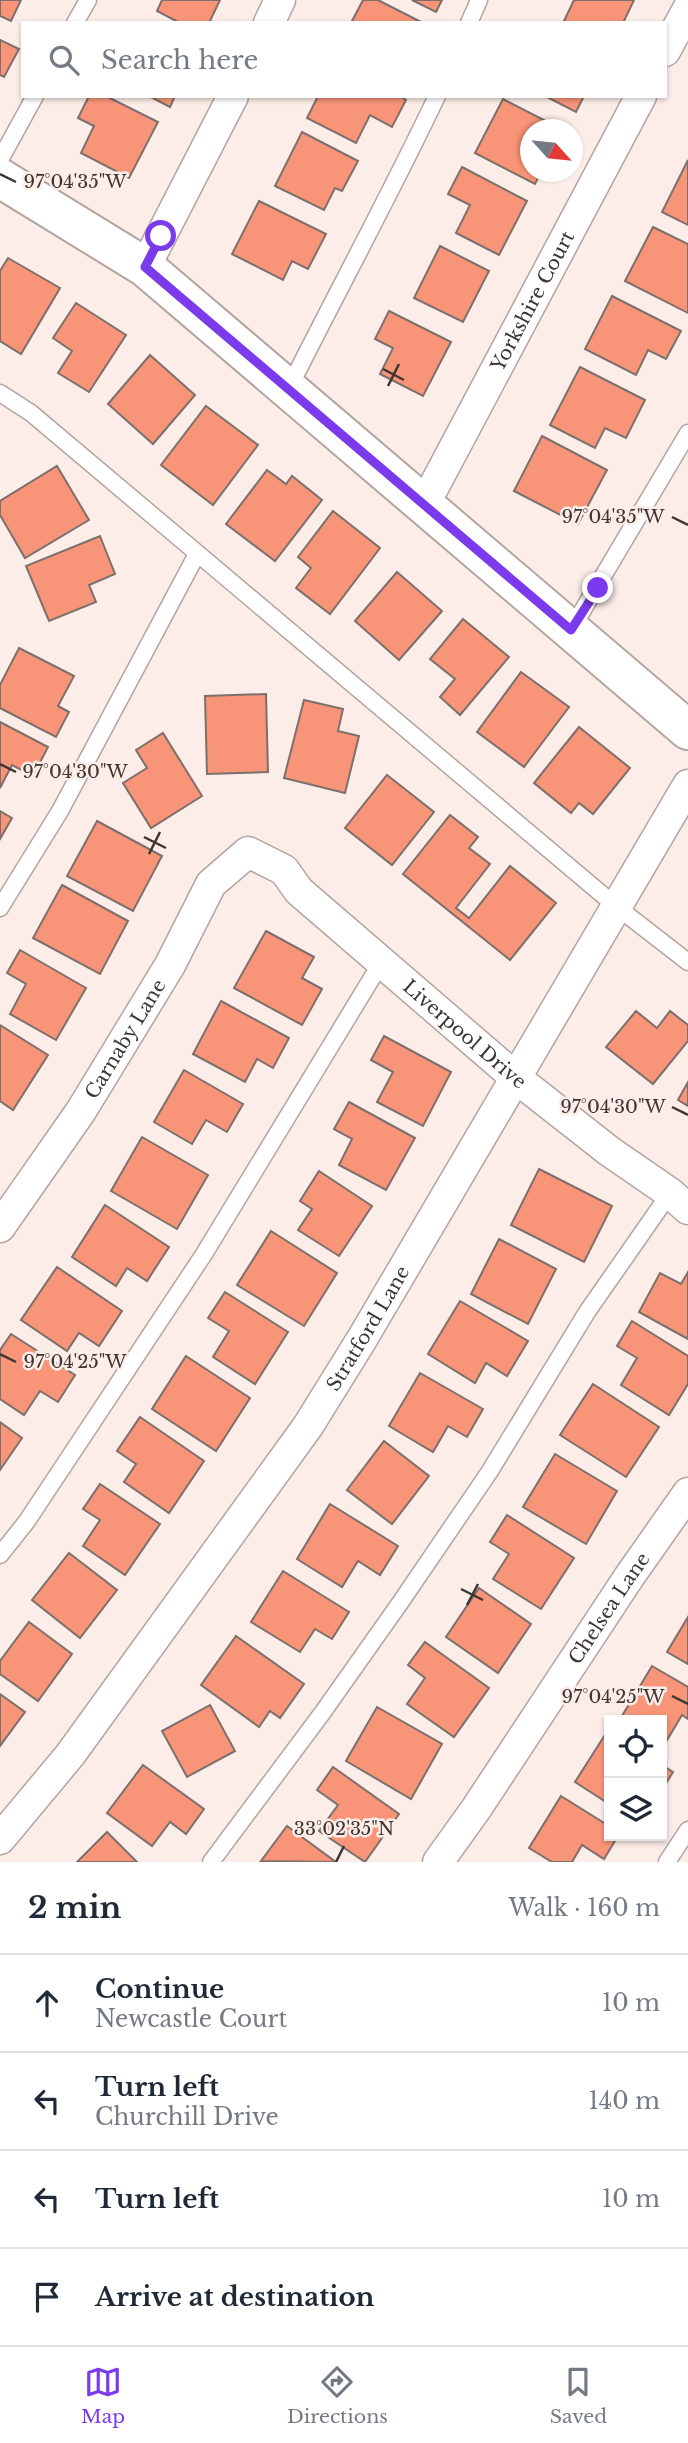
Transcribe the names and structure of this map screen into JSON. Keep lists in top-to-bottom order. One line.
{"streets":{"street":["Yorkshire Court","Liverpool Drive","Carnaby Lane","Stratford Lane","Chelsea Lane"]},"crossings":[["Liverpool Drive","Carnaby Lane"],["Liverpool Drive","Stratford Lane"]],"north":"bottom right","page":{"search":"Search here","heading":["2 min","Walk · 160 m"],"list":[["Continue","Newcastle Court","10 m"],["Turn left","Churchill Drive","140 m"],["Turn left","10 m"],"Arrive at destination"],"nav":["Map","Directions","Saved"]},"coordinates":["97°04'35\"W","97°04'30\"W","97°04'25\"W","33°02'35\"N"]}
